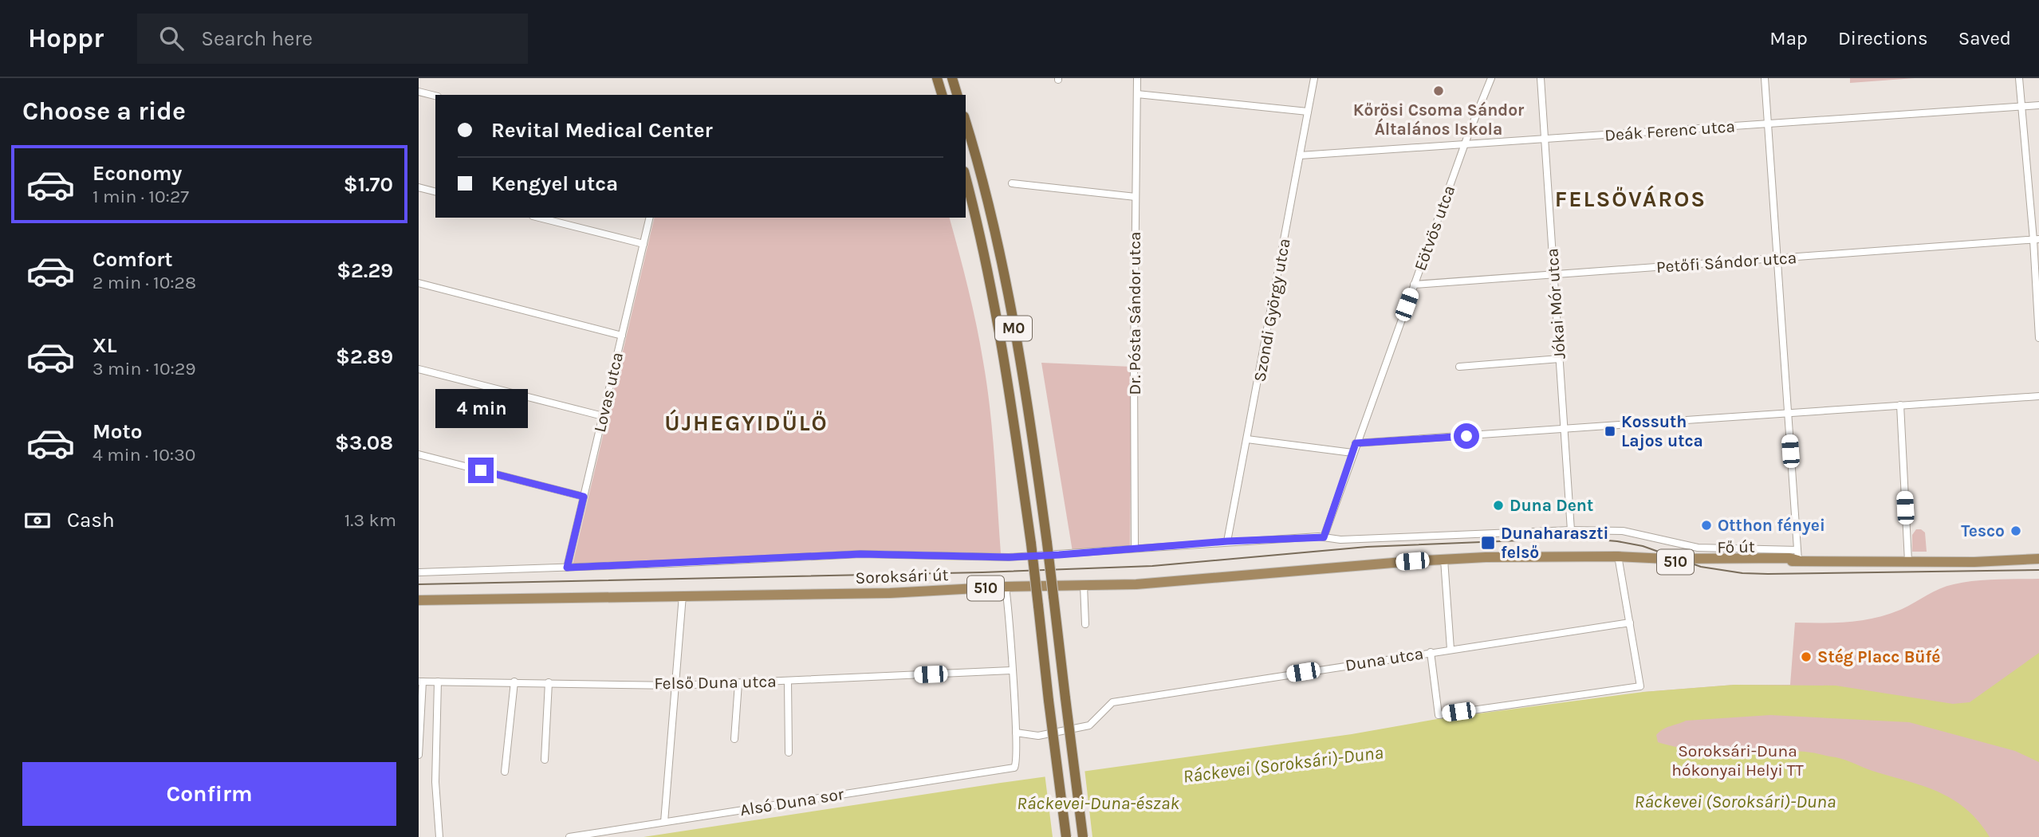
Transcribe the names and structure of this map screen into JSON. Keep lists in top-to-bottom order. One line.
{"streets":{"highway":["M0"],"main road":["Fő út","510","Soroksári út"],"street":["Deák Ferenc utca","Eötvös utca","Petőfi Sándor utca","Jókai Mór utca","Szondi György utca","Dr. Pósta Sándor utca","Lovas utca","Duna utca","Felső Duna utca","Alsó Duna sor"]},"crossings":[["Deák Ferenc utca","Eötvös utca"],["Deák Ferenc utca","Jókai Mór utca"],["Deák Ferenc utca","Szondi György utca"],["Eötvös utca","Petőfi Sándor utca"],["Eötvös utca","Fő út"],["Petőfi Sándor utca","Jókai Mór utca"],["Jókai Mór utca","Fő út"],["Szondi György utca","Fő út"],["Dr. Pósta Sándor utca","Fő út"],["Lovas utca","Fő út"],["Fő út","Soroksári út"],["Duna utca","Alsó Duna sor"]],"districts":["FELSŐVÁROS","ÚJHEGYIDŰLŐ"],"water":["Ráckevei (Soroksári)-Duna","Ráckevei-Duna-észak"],"parks":["Soroksári-Duna hókonyai Helyi TT"],"places":{"other":["Kőrösi Csoma Sándor Általános Iskola","Duna Dent","Otthon fényei","Tesco","Stég Placc Büfé"],"transit":["Kossuth Lajos utca","Dunaharaszti felső"]},"page":{"header":"Hoppr","search":"Search here","nav":["Map","Directions","Saved"],"heading":"Choose a ride","banner":["Revital Medical Center","Kengyel utca"],"list":[{"name":"Economy","note":"1 min · 10:27","value":"$1.70"},{"name":"Comfort","note":"2 min · 10:28","value":"$2.29"},{"name":"XL","note":"3 min · 10:29","value":"$2.89"},{"name":"Moto","note":"4 min · 10:30","value":"$3.08"}],"bubble":"4 min","pay":["Cash","1.3 km"],"buttons":"Confirm"}}
